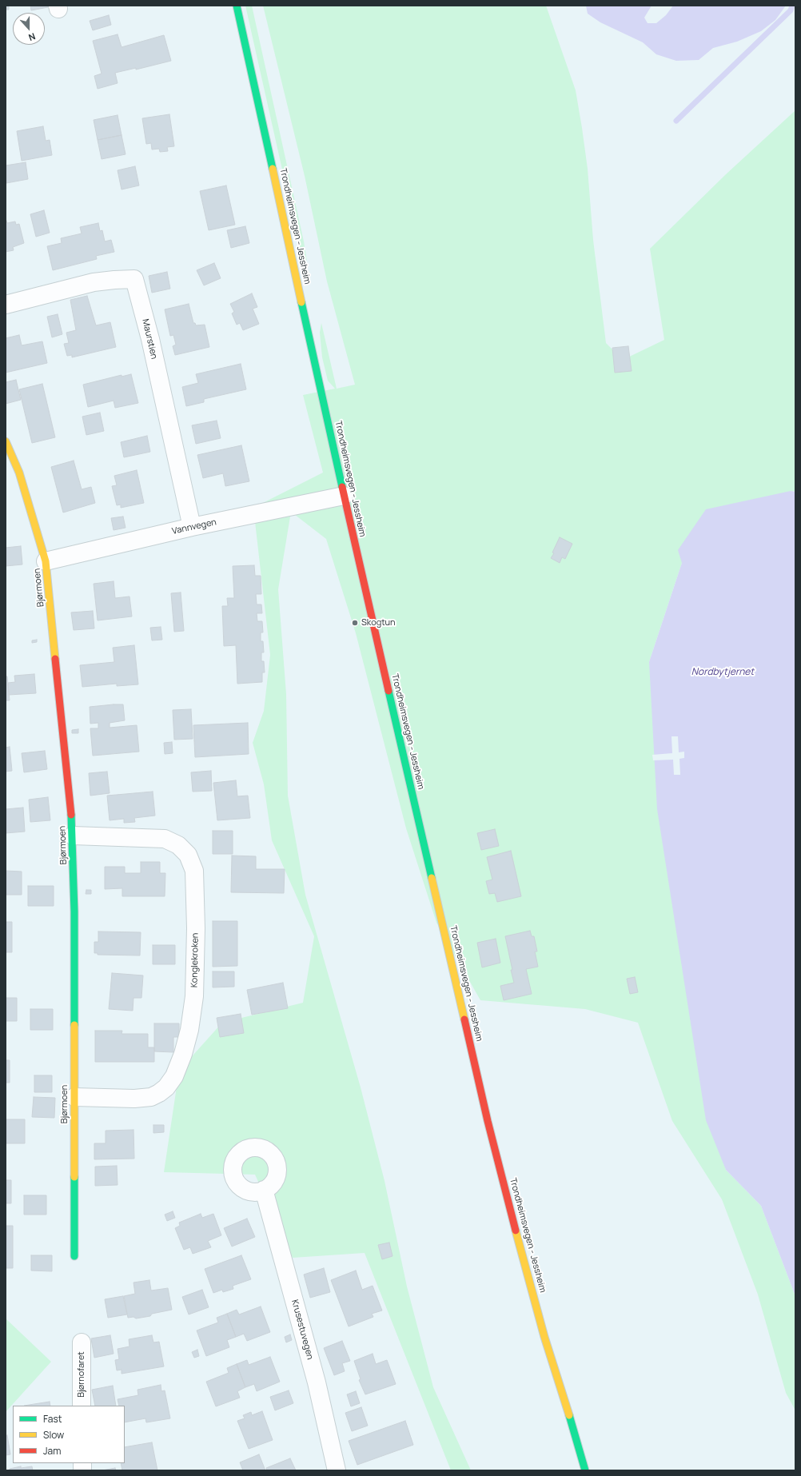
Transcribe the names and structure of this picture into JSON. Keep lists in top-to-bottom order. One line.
{"streets":{"main road":["Trondheimsvegen - Jessheim","Bjørmoen"],"street":["Maurstien","Vannvegen","Konglekroken","Krusestuvegen","Bjørnofaret"]},"crossings":[["Trondheimsvegen - Jessheim","Vannvegen"],["Maurstien","Vannvegen"],["Vannvegen","Bjørmoen"],["Bjørmoen","Konglekroken"]],"water":["Nordbytjernet"],"places":["Skogtun"],"legend":["Fast","Slow","Jam"],"north":"bottom"}
